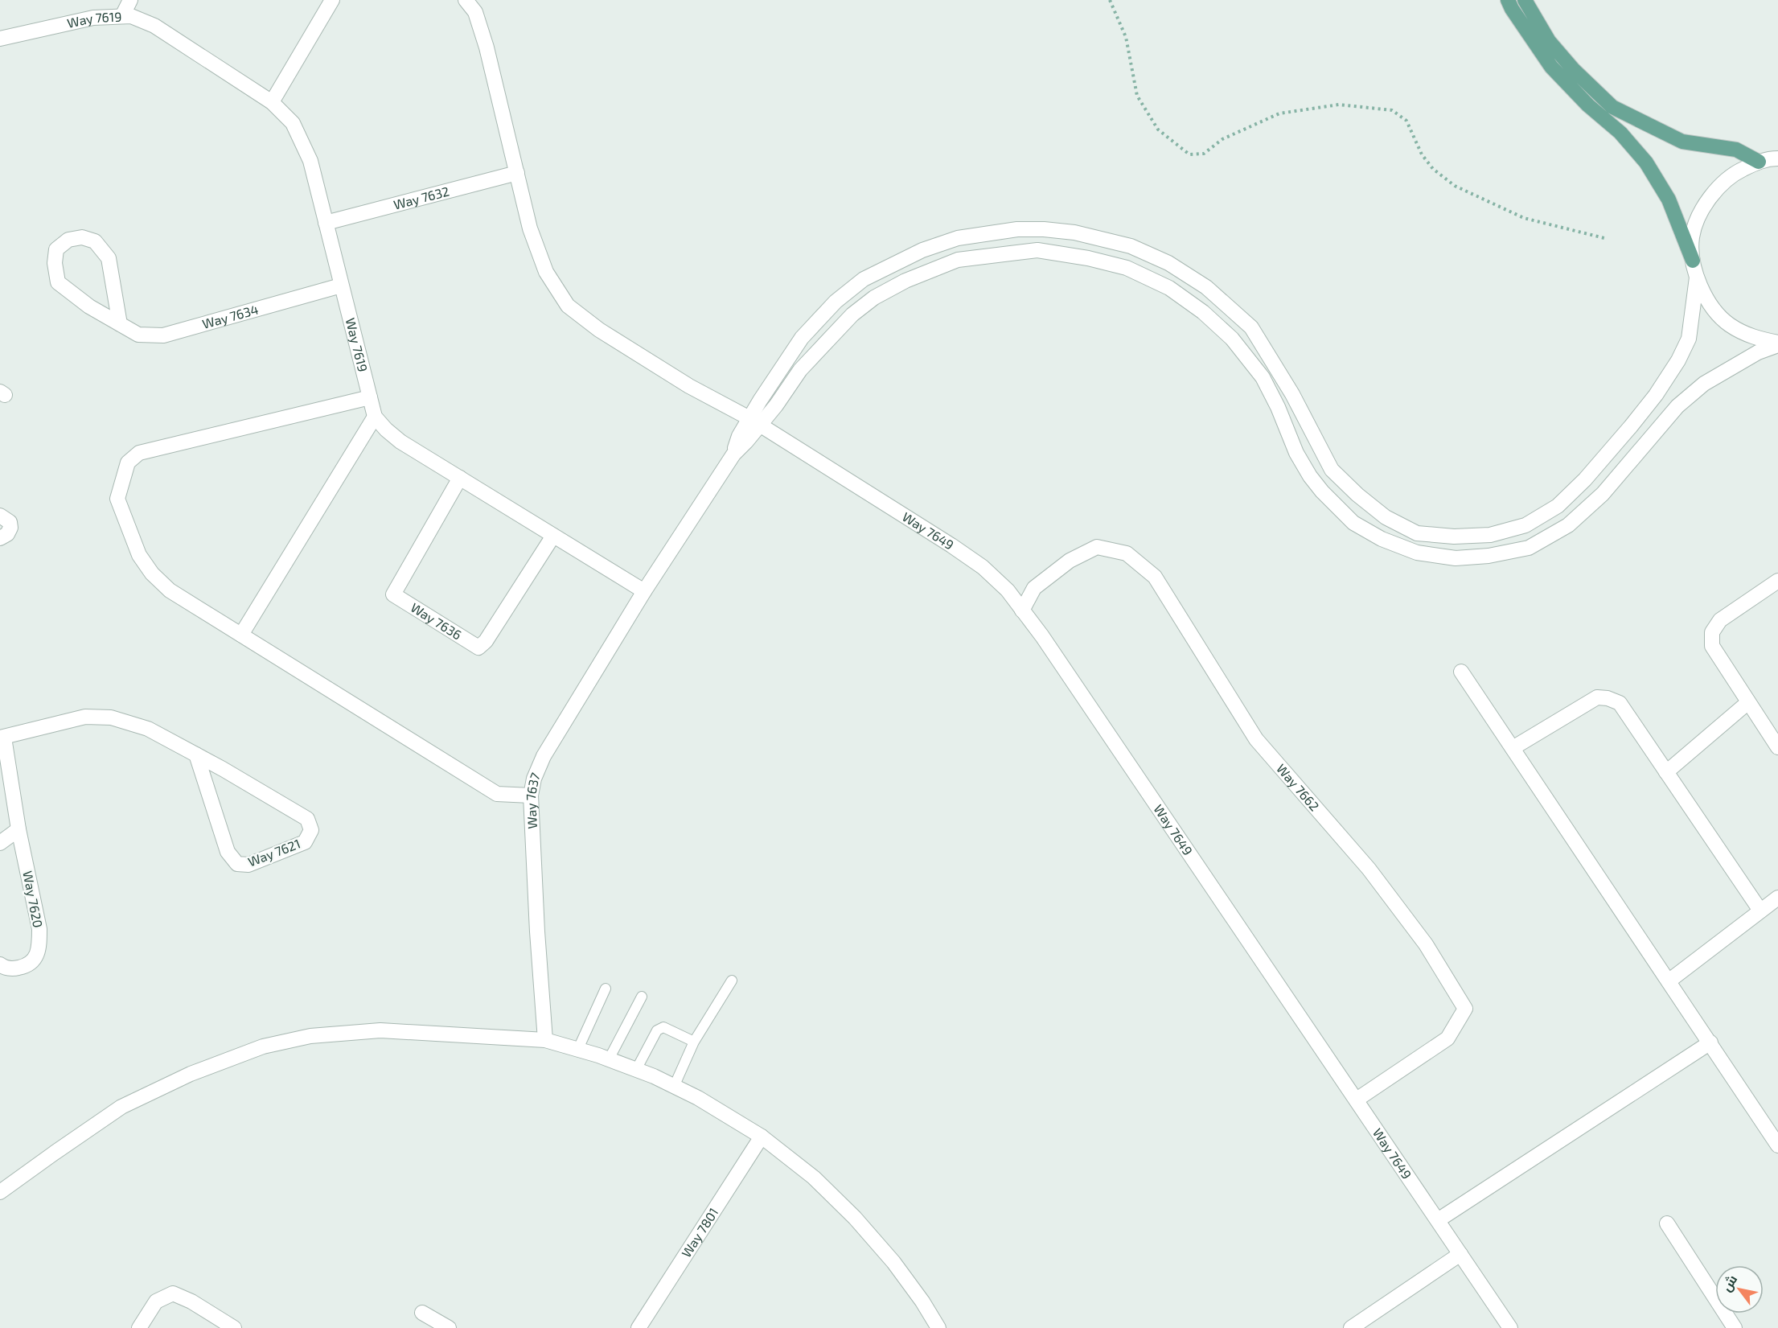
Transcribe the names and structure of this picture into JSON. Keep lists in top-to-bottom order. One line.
{"streets":{"street":["Way 7619","Way 7632","Way 7634","Way 7649","Way 7636","Way 7662","Way 7637","Way 7621","Way 7620","Way 7801"]},"crossings":[["Way 7619","Way 7632"],["Way 7619","Way 7634"],["Way 7619","Way 7636"],["Way 7619","Way 7637"],["Way 7632","Way 7649"],["Way 7649","Way 7662"],["Way 7621","Way 7620"]],"north":"top left"}
